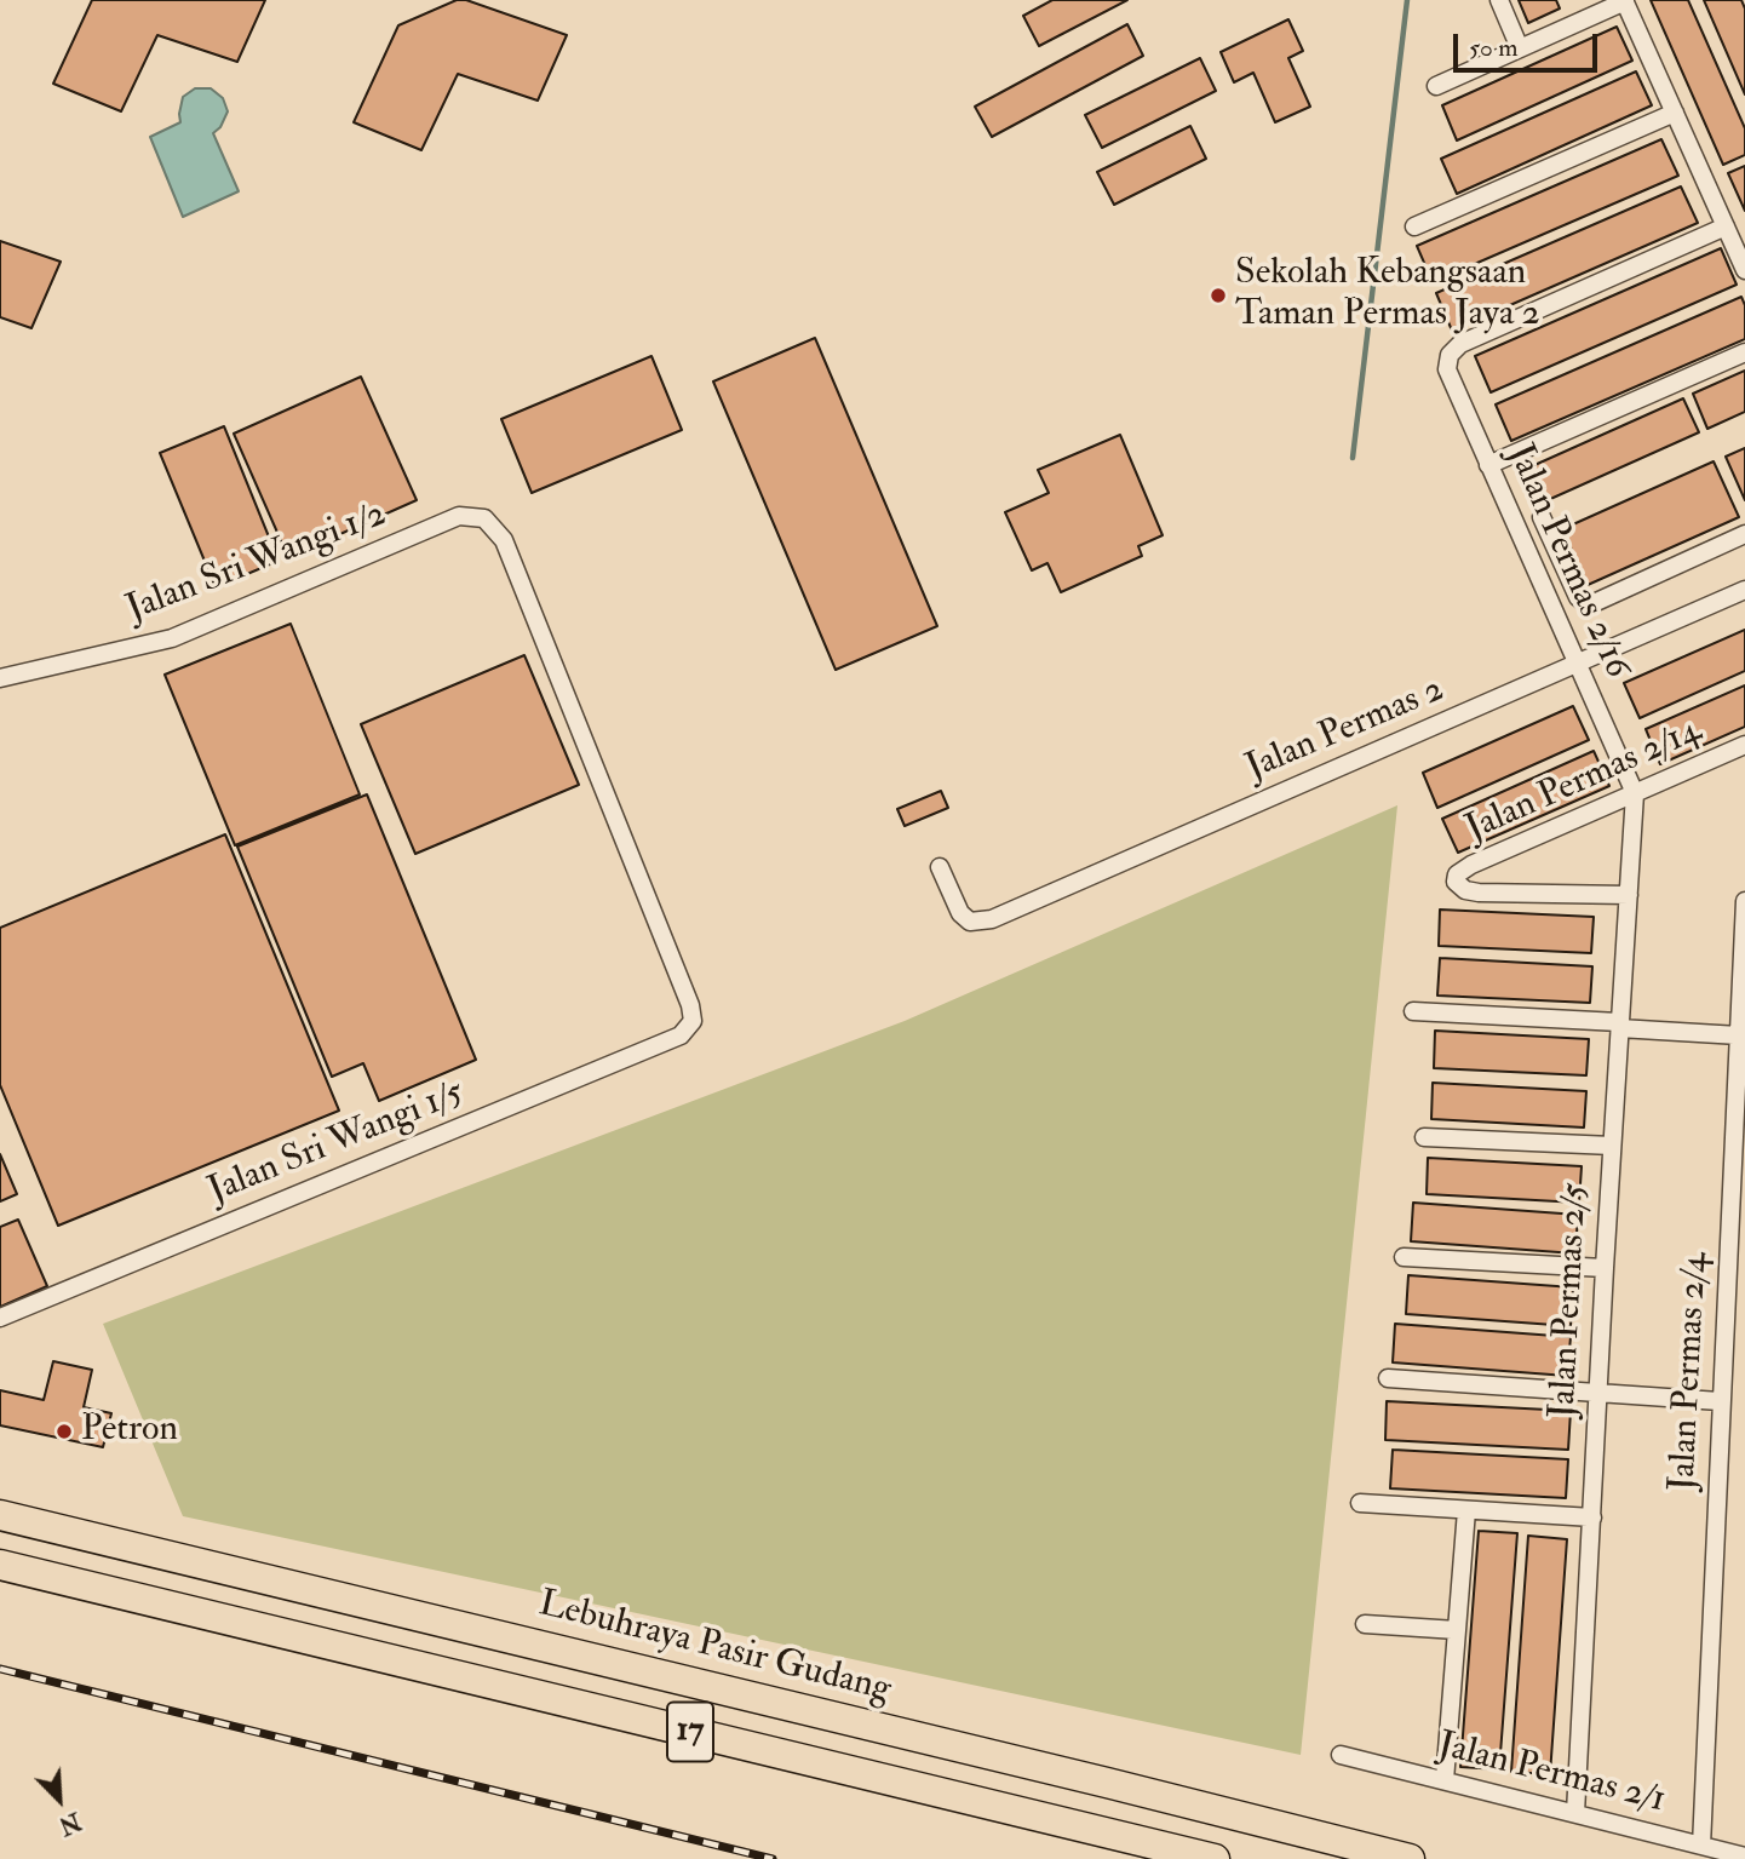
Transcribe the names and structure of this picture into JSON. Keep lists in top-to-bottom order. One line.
{"streets":{"highway":["Lebuhraya Pasir Gudang","17"],"street":["Jalan Permas 2/16","Jalan Sri Wangi 1/2","Jalan Permas 2","Jalan Permas 2/14","Jalan Sri Wangi 1/5","Jalan Permas 2/5","Jalan Permas 2/4","Jalan Permas 2/1"]},"crossings":[["Jalan Permas 2/16","Jalan Permas 2"],["Jalan Permas 2/16","Jalan Permas 2/14"],["Jalan Permas 2/16","Jalan Permas 2/5"],["Jalan Sri Wangi 1/2","Jalan Sri Wangi 1/5"],["Jalan Permas 2/14","Jalan Permas 2/5"],["Jalan Permas 2/5","Jalan Permas 2/1"],["Jalan Permas 2/4","Jalan Permas 2/1"]],"places":["Sekolah Kebangsaan Taman Permas Jaya 2","Petron"],"scale_bar":"50 m","north":"bottom right"}
